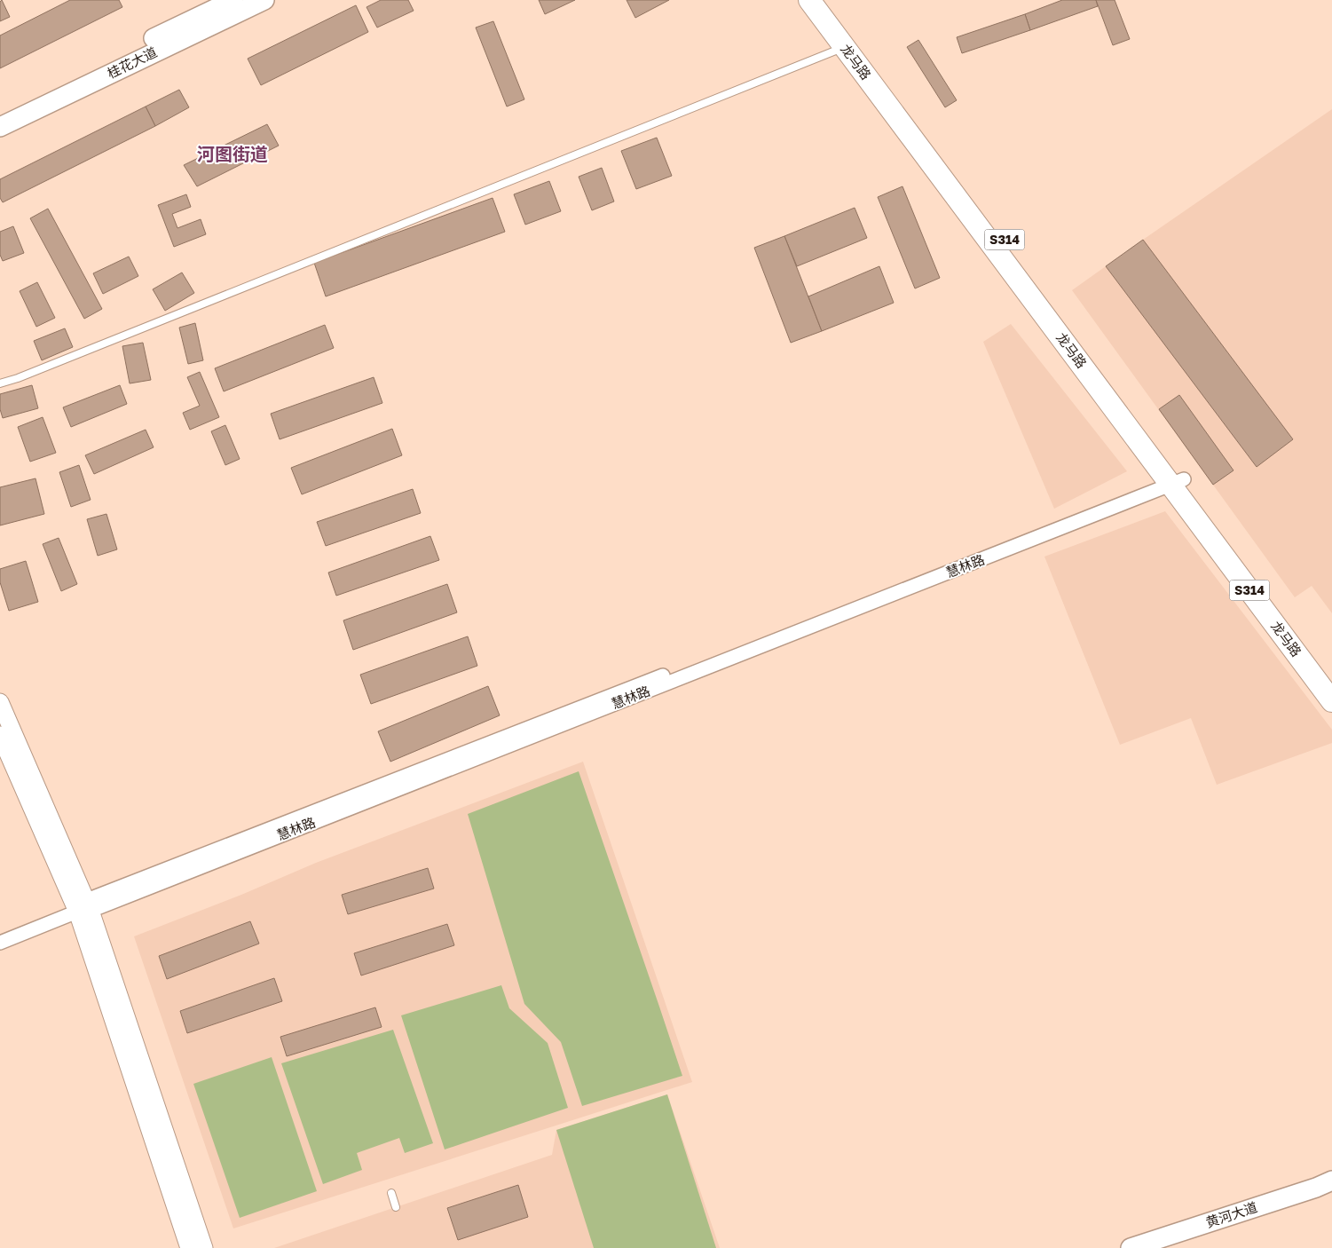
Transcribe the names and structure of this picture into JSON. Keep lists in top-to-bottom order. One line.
{"streets":{"main road":["龙马路","桂花大道","S314","黄河大道"],"street":["慧林路"]},"crossings":[["龙马路","慧林路"]],"districts":["河图街道"]}
